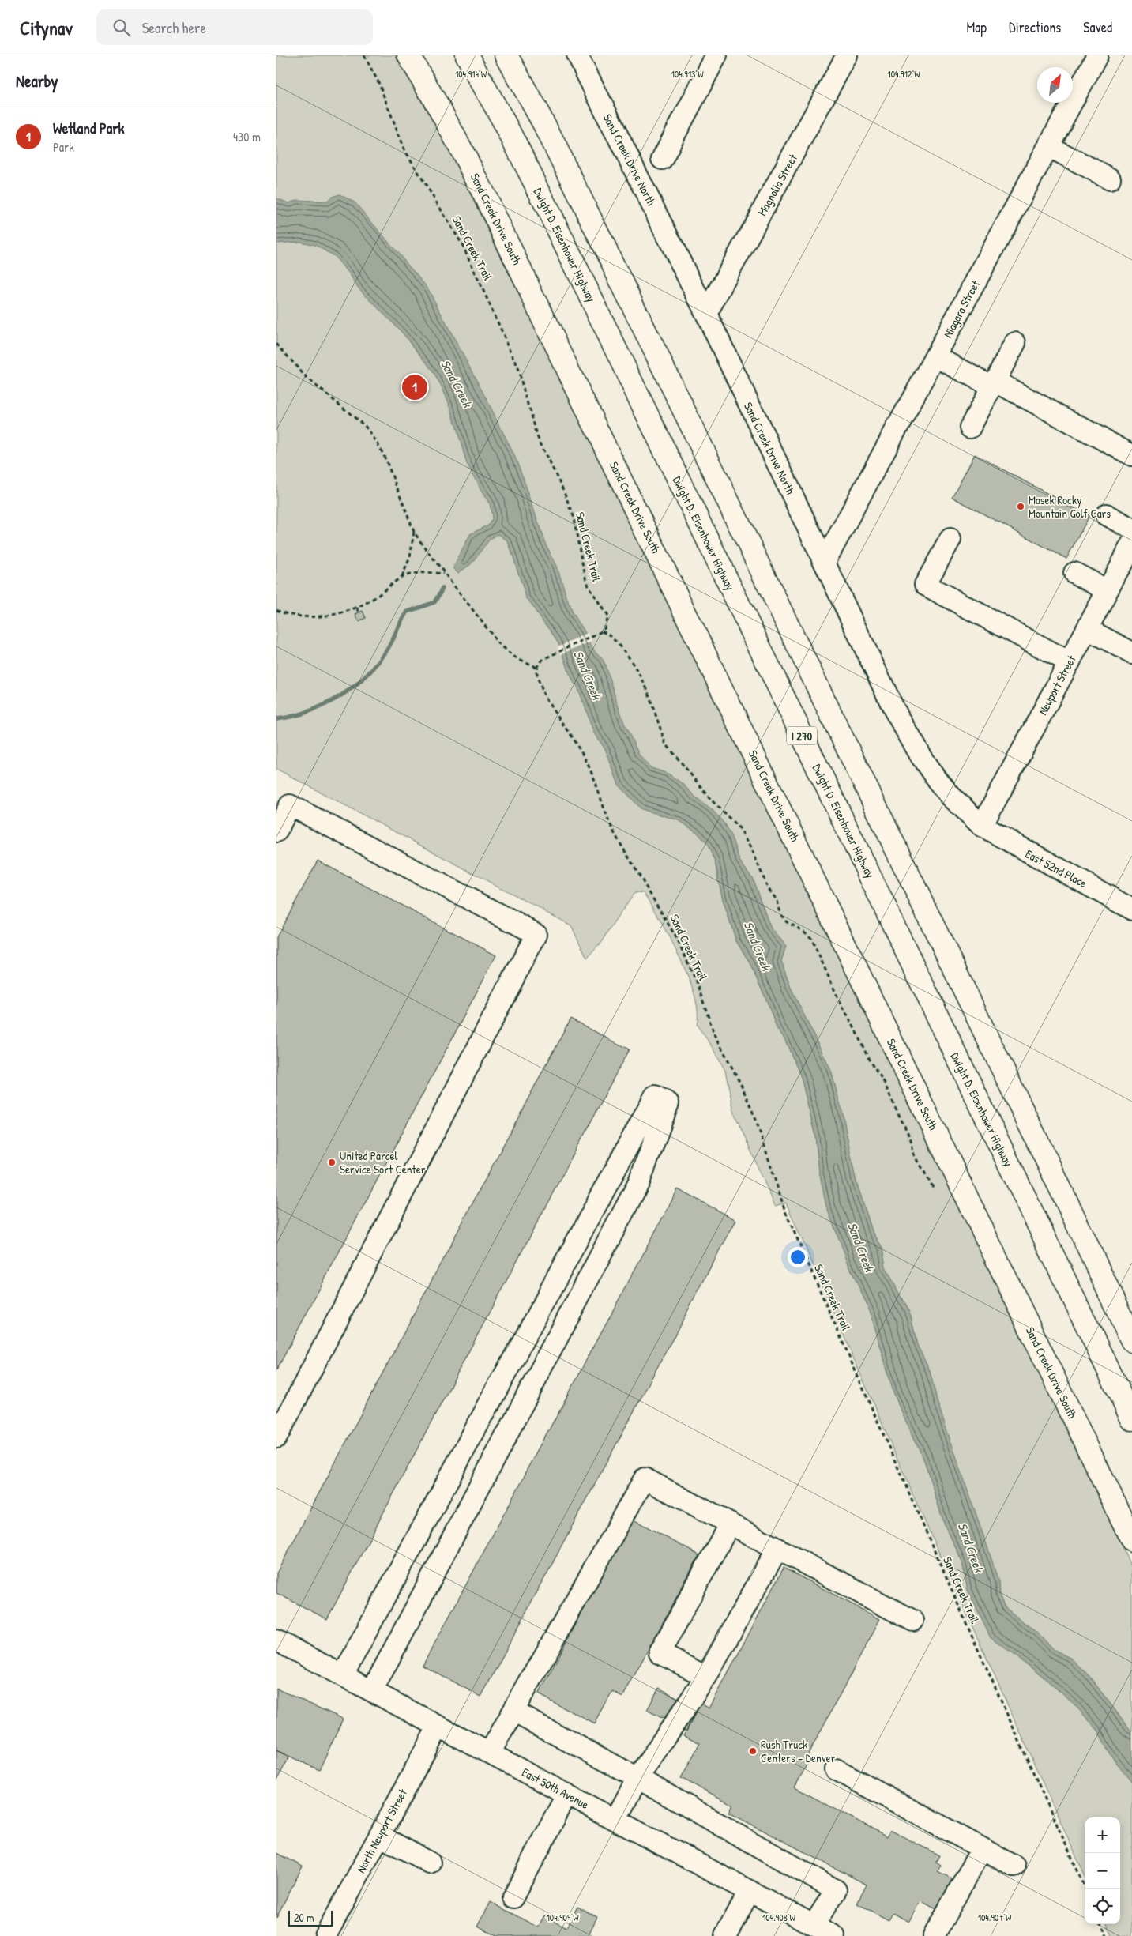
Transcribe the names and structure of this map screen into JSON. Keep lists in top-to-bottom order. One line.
{"streets":{"main road":["Sand Creek Drive South","Dwight D. Eisenhower Highway","I 270"],"street":["Sand Creek Drive North","Magnolia Street","Niagara Street","Newport Street","East 52nd Place","East 50th Avenue","North Newport Street"],"path":["Sand Creek Trail"]},"crossings":[["Sand Creek Drive North","Magnolia Street"],["Sand Creek Drive North","Niagara Street"],["Sand Creek Drive North","Newport Street"],["Sand Creek Drive North","East 52nd Place"],["Newport Street","East 52nd Place"],["East 50th Avenue","North Newport Street"]],"water":["Sand Creek"],"places":["Masek Rocky Mountain Golf Cars","United Parcel Service Sort Center","Rush Truck Centers – Denver"],"scale_bar":"20 m","north":"top right","page":{"header":"Citynav","search":"Search here","nav":["Map","Directions","Saved"],"heading":"Nearby","list":[{"mark":"1","name":"Wetland Park","note":"Park","value":"430 m"}],"pins":"1","map_buttons":["+","−"],"scale":"20 m"},"coordinates":["104.914°W","104.913°W","104.912°W","104.909°W","104.908°W","104.907°W"]}
